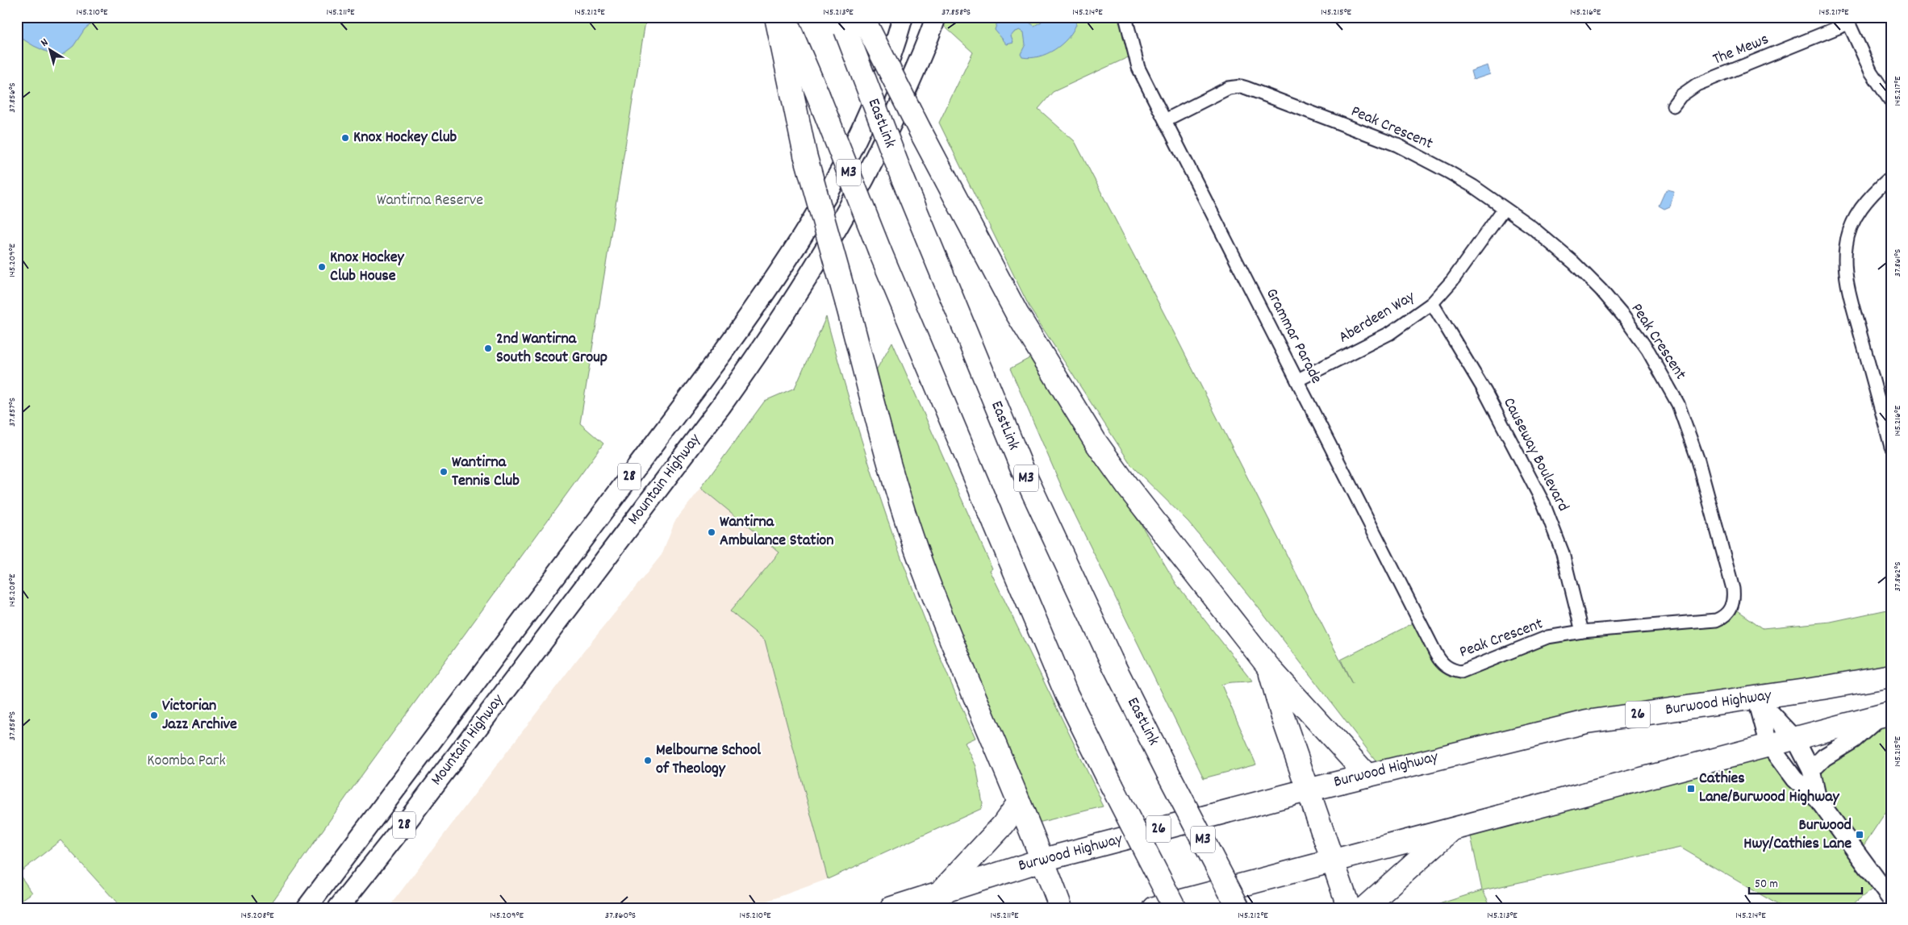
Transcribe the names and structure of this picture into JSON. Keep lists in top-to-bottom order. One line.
{"streets":{"highway":["EastLink","M3","Burwood Highway","26"],"main road":["28","Mountain Highway"],"street":["The Mews","Peak Crescent","Aberdeen Way","Grammar Parade","Causeway Boulevard"]},"crossings":[["Peak Crescent","Aberdeen Way"],["Peak Crescent","Grammar Parade"],["Peak Crescent","Causeway Boulevard"],["Aberdeen Way","Grammar Parade"],["Aberdeen Way","Causeway Boulevard"]],"parks":["Wantirna Reserve","Koomba Park"],"places":{"other":["Knox Hockey Club","Knox Hockey Club House","2nd Wantirna South Scout Group","Wantirna Tennis Club","Wantirna Ambulance Station","Victorian Jazz Archive","Melbourne School of Theology"],"transit":["Cathies Lane/Burwood Highway","Burwood Hwy/Cathies Lane"]},"scale_bar":"50 m","north":"top left","coordinates":["145.210°E","145.211°E","145.212°E","145.213°E","37.858°S","145.214°E","145.215°E","145.216°E","145.217°E","37.856°S","145.209°E","37.861°S","37.857°S","37.862°S","145.208°E","37.860°S"]}
